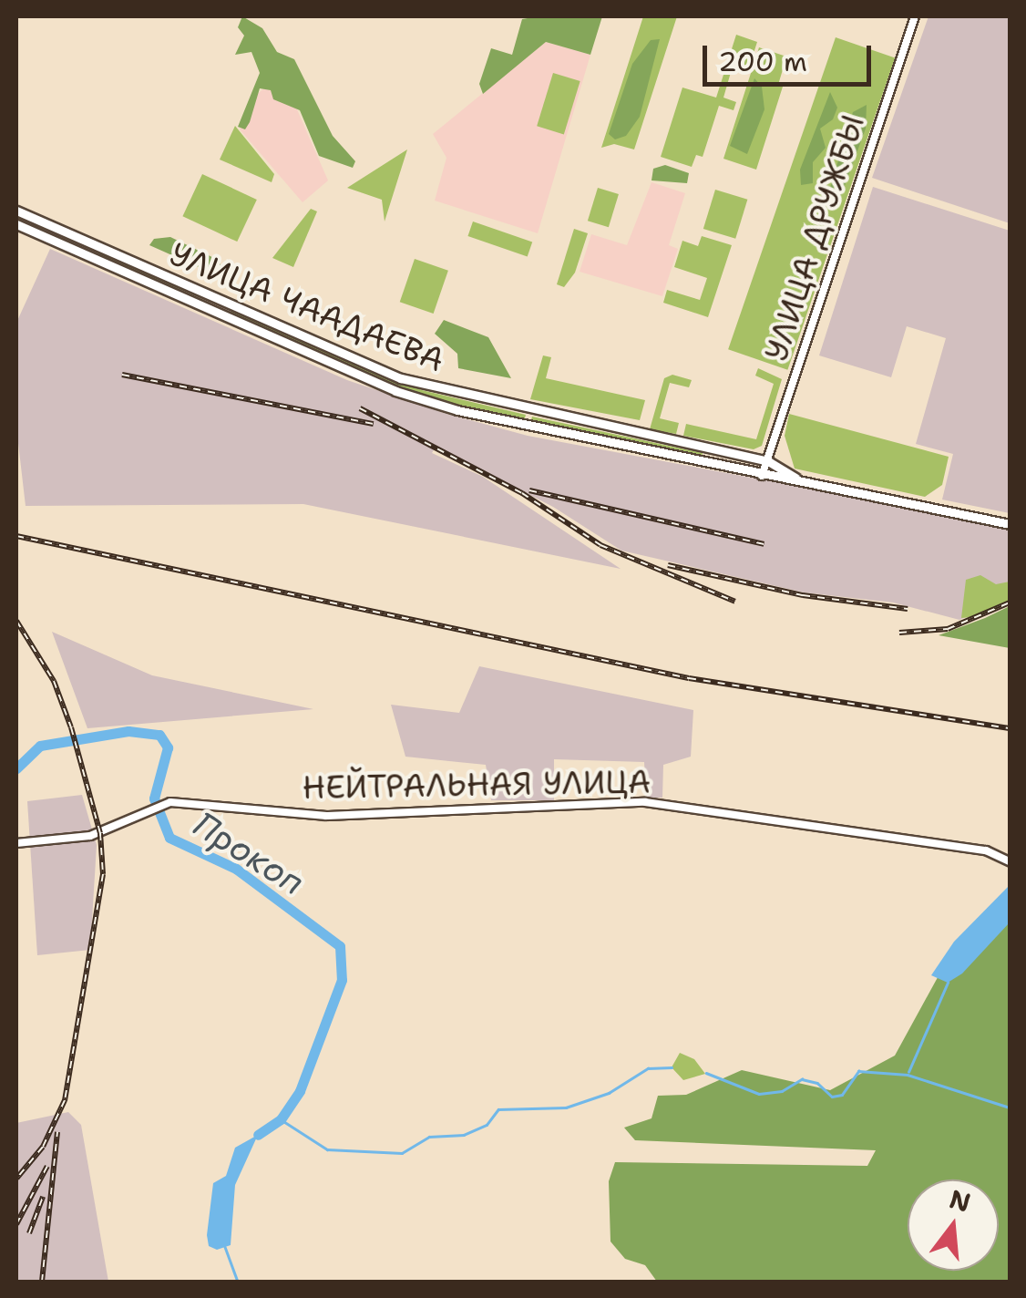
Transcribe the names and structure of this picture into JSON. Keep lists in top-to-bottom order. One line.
{"streets":{"main road":["УЛИЦА ДРУЖБЫ","УЛИЦА ЧААДАЕВА","НЕЙТРАЛЬНАЯ УЛИЦА"]},"crossings":[["УЛИЦА ДРУЖБЫ","УЛИЦА ЧААДАЕВА"]],"water":["Прокоп"],"scale_bar":"200 m","north":"top"}
